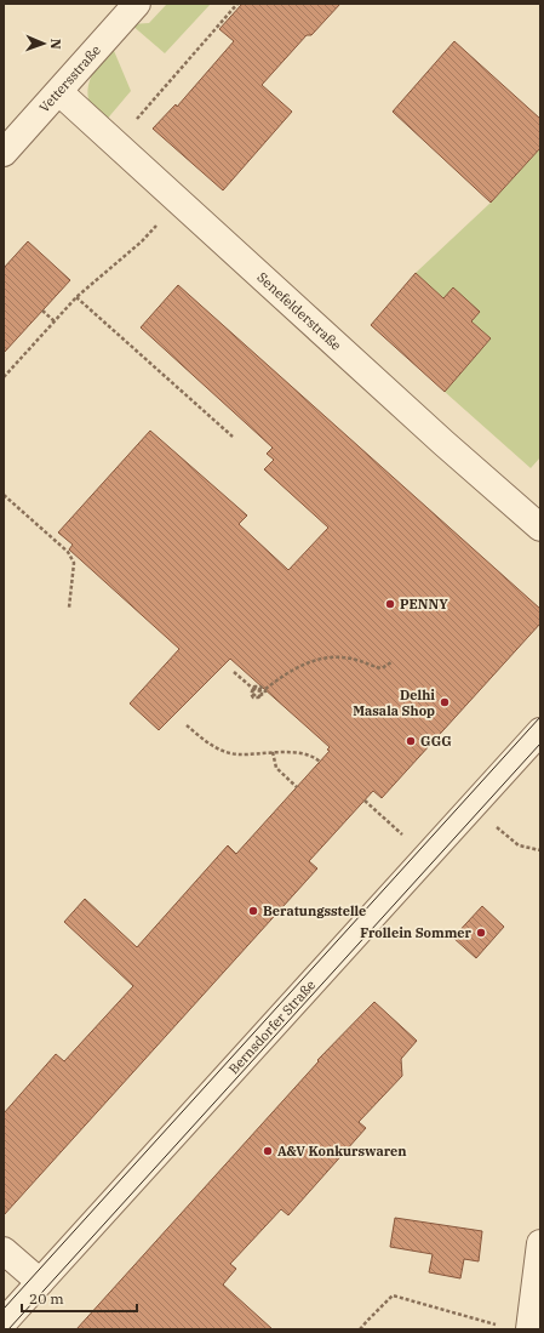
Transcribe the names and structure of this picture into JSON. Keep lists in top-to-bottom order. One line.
{"streets":{"street":["Vettersstraße","Senefelderstraße","Bernsdorfer Straße"]},"crossings":[["Vettersstraße","Senefelderstraße"]],"places":["PENNY","Delhi Masala Shop","GGG","Beratungsstelle","Frollein Sommer","A&V Konkurswaren"],"scale_bar":"20 m","north":"right"}
